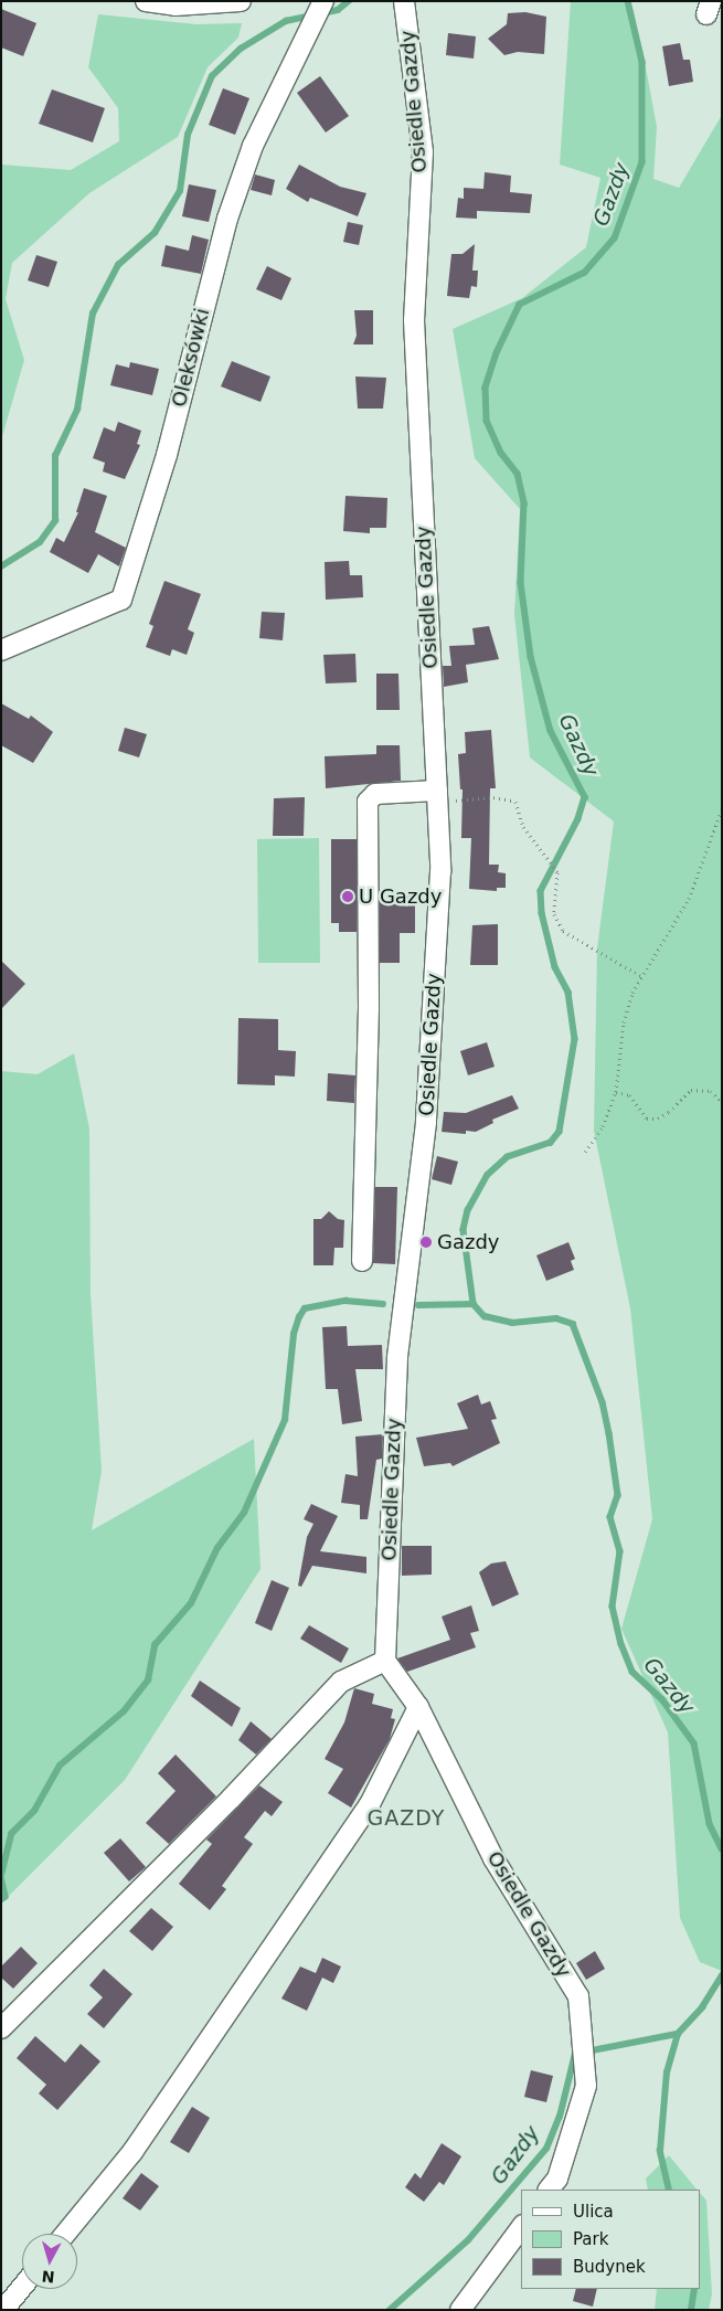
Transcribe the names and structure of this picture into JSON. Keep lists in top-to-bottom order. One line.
{"streets":{"street":["Osiedle Gazdy","Oleksówki"]},"districts":["GAZDY"],"water":["Gazdy"],"places":["U Gazdy","Gazdy"],"legend":["Ulica","Park","Budynek"],"north":"bottom"}
